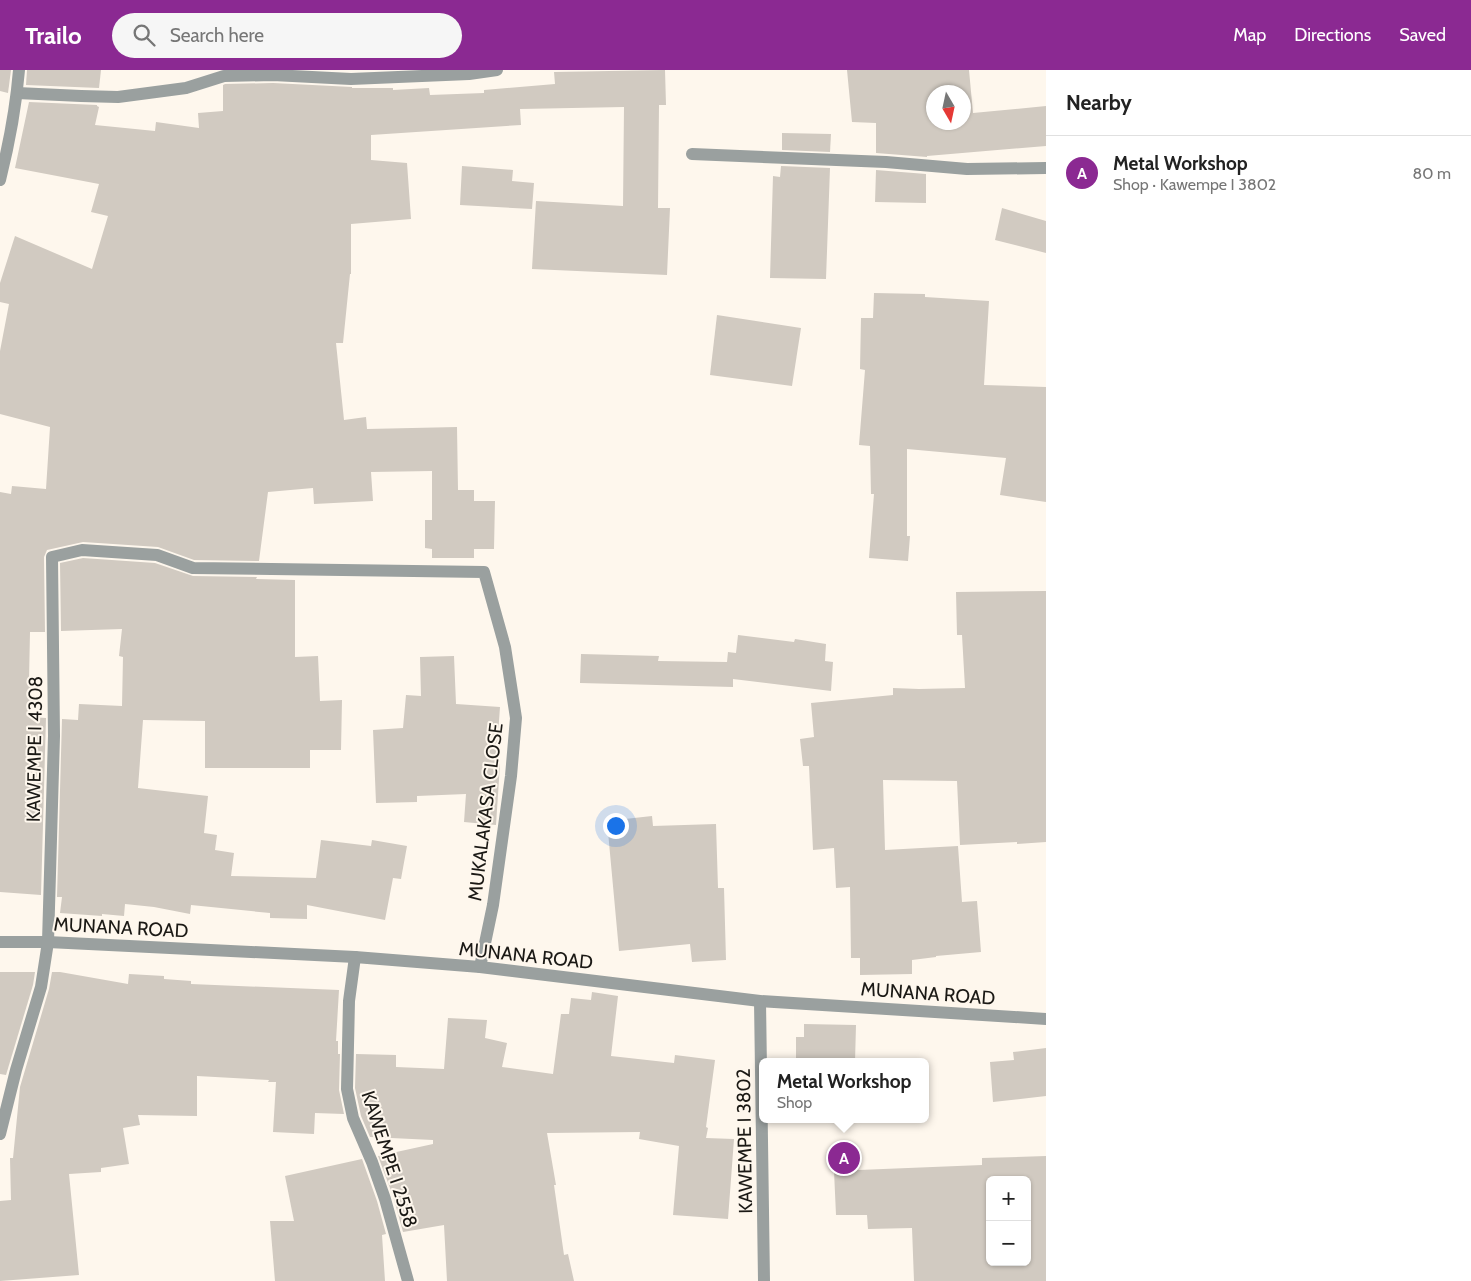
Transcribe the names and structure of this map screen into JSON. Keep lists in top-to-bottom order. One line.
{"streets":{"street":["KAWEMPE I 4308","MUKALAKASA CLOSE","MUNANA ROAD","KAWEMPE I 3802","KAWEMPE I 2558"]},"crossings":[["KAWEMPE I 4308","MUKALAKASA CLOSE"],["KAWEMPE I 4308","MUNANA ROAD"],["MUKALAKASA CLOSE","MUNANA ROAD"],["MUNANA ROAD","KAWEMPE I 3802"],["MUNANA ROAD","KAWEMPE I 2558"]],"north":"bottom","page":{"header":"Trailo","search":"Search here","nav":["Map","Directions","Saved"],"heading":"Nearby","list":[{"mark":"A","name":"Metal Workshop","note":"Shop · Kawempe I 3802","value":"80 m"}],"popup":["Metal Workshop","Shop"],"pins":"A","map_buttons":["+","−"]}}
